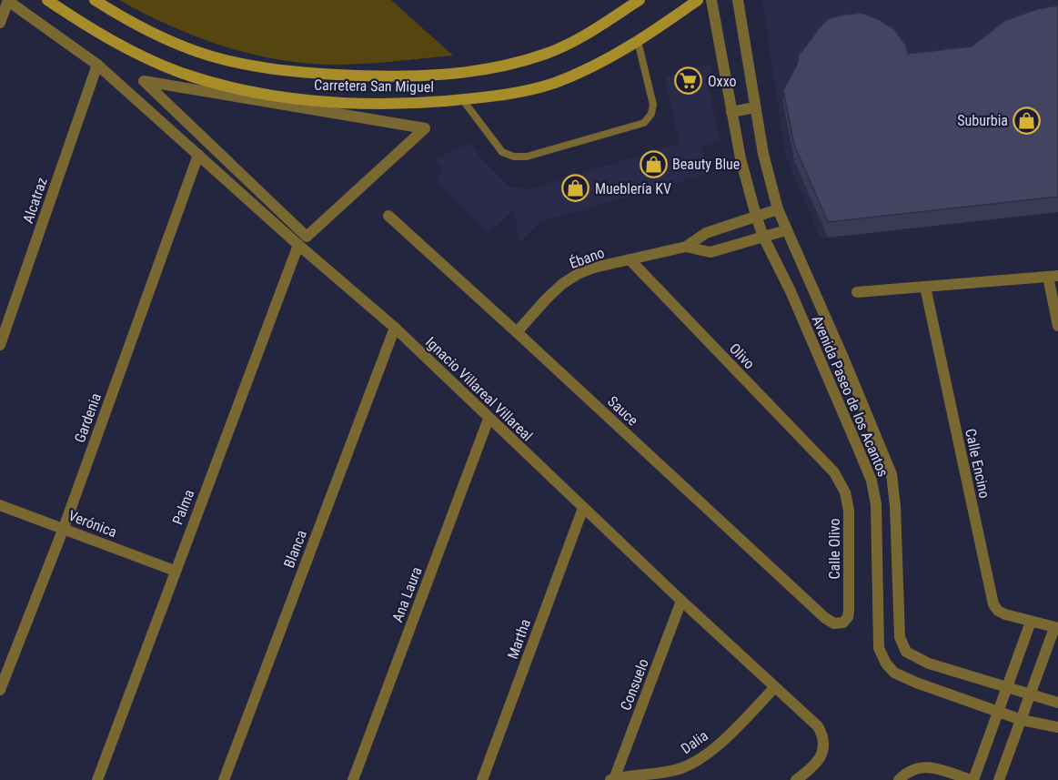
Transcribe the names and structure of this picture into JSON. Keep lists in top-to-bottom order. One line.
{"streets":{"main road":["Carretera San Miguel"],"street":["Alcatraz","Ébano","Olivo","Ignacio Villareal Villareal","Avenida Paseo de los Acantos","Sauce","Gardenia","Calle Encino","Palma","Verónica","Blanca","Calle Olivo","Ana Laura","Martha","Consuelo","Dalia"]},"crossings":[["Alcatraz","Ignacio Villareal Villareal"],["Ébano","Olivo"],["Ébano","Avenida Paseo de los Acantos"],["Ébano","Sauce"],["Olivo","Calle Olivo"],["Ignacio Villareal Villareal","Gardenia"],["Ignacio Villareal Villareal","Palma"],["Ignacio Villareal Villareal","Blanca"],["Ignacio Villareal Villareal","Ana Laura"],["Ignacio Villareal Villareal","Martha"],["Ignacio Villareal Villareal","Consuelo"],["Ignacio Villareal Villareal","Dalia"],["Avenida Paseo de los Acantos","Calle Encino"],["Sauce","Calle Olivo"],["Gardenia","Verónica"],["Palma","Verónica"],["Consuelo","Dalia"]],"places":{"supermarket":["Oxxo"],"shop":["Suburbia","Beauty Blue","Mueblería KV"]}}
